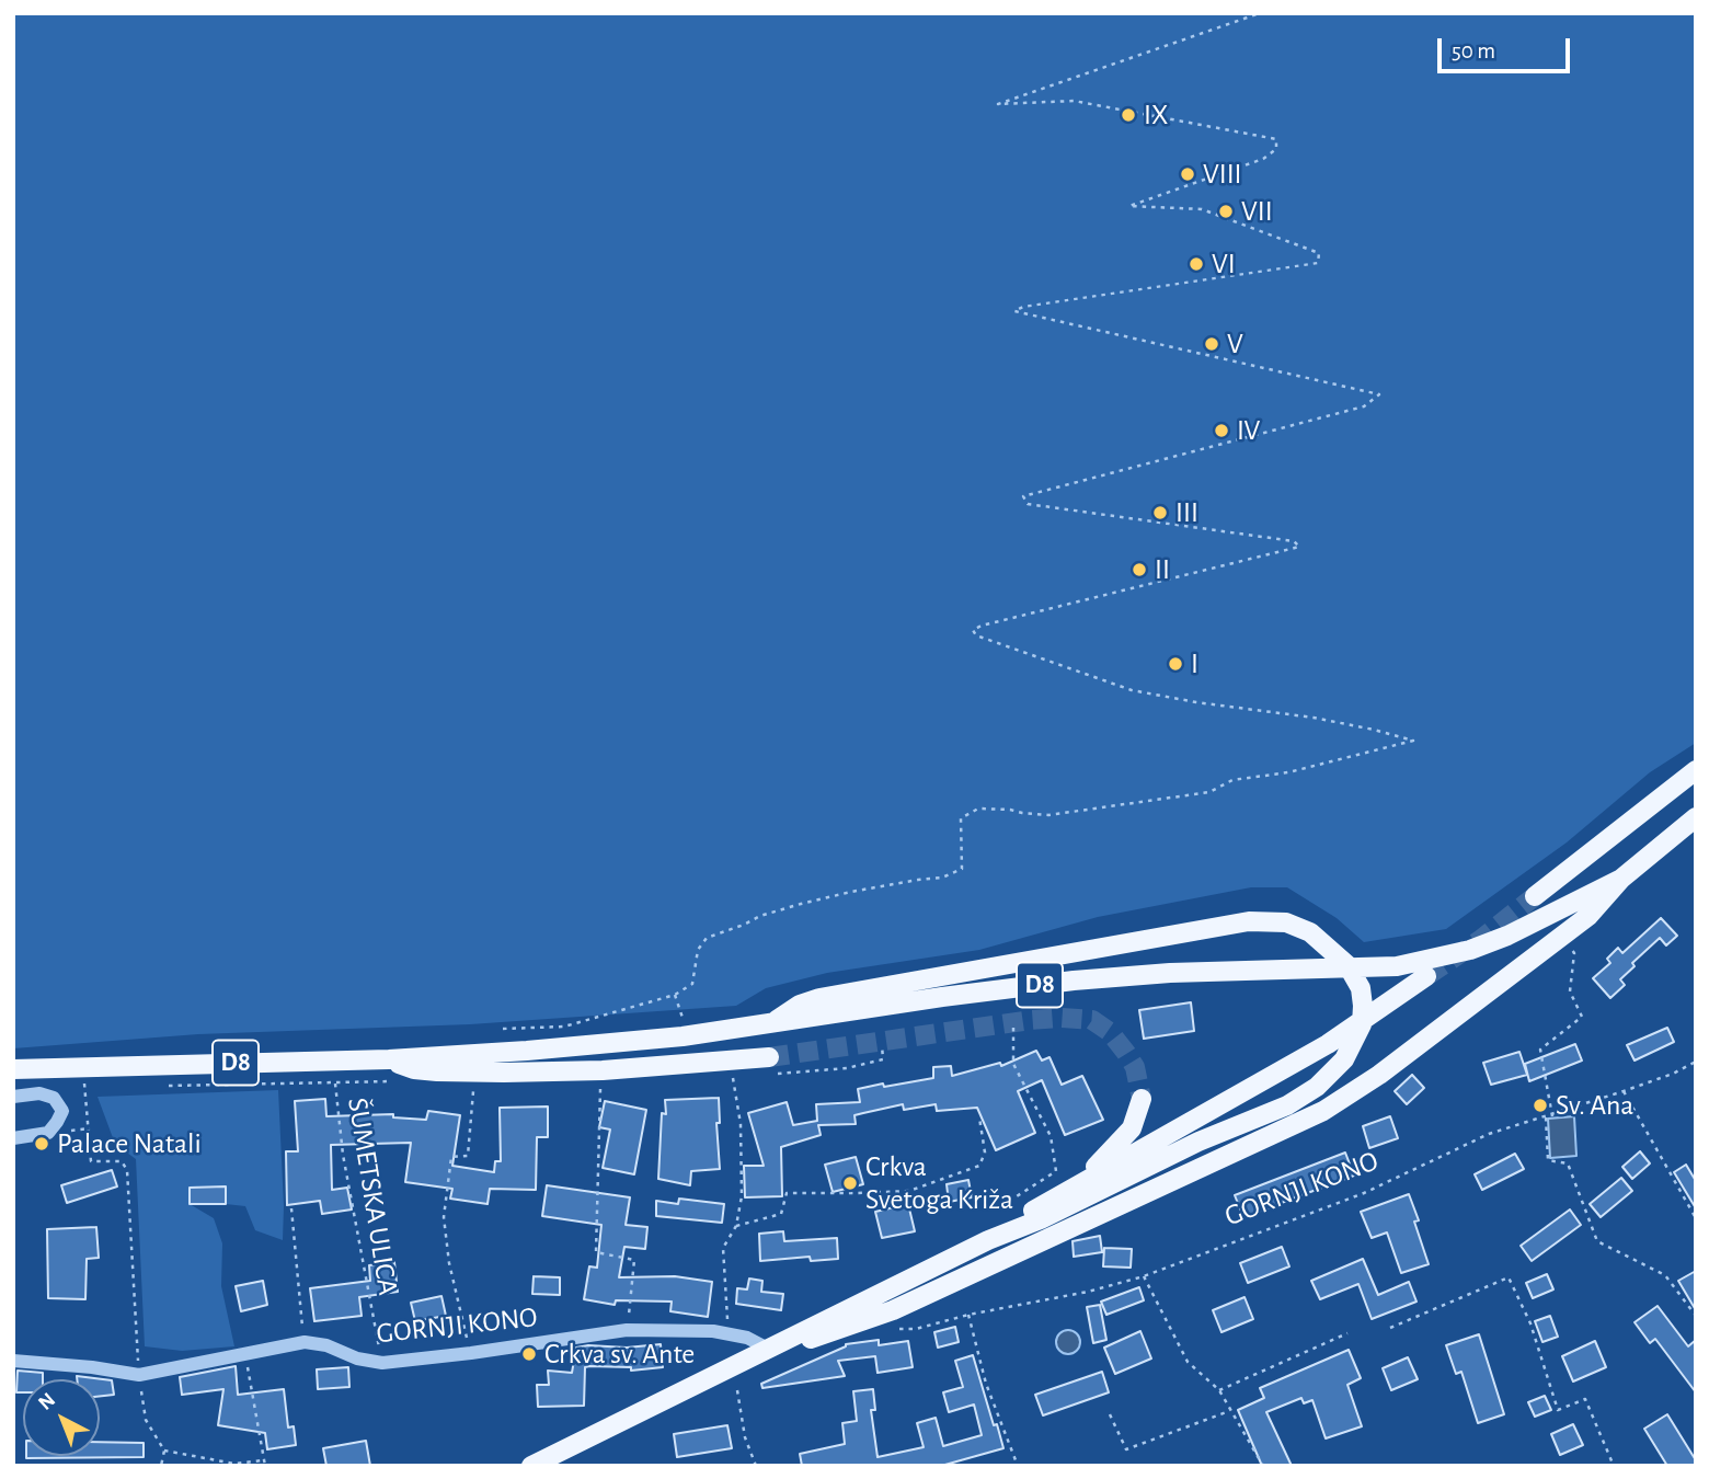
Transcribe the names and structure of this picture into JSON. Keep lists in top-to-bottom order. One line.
{"streets":{"main road":["D8"],"lane":["GORNJI KONO"],"path":["ŠUMETSKA ULICA"]},"crossings":[["GORNJI KONO","ŠUMETSKA ULICA"]],"places":["IX","VIII","VII","VI","V","IV","III","II","I","Sv. Ana","Palace Natali","Crkva Svetoga Križa","Crkva sv. Ante"],"scale_bar":"50 m","north":"top left"}
